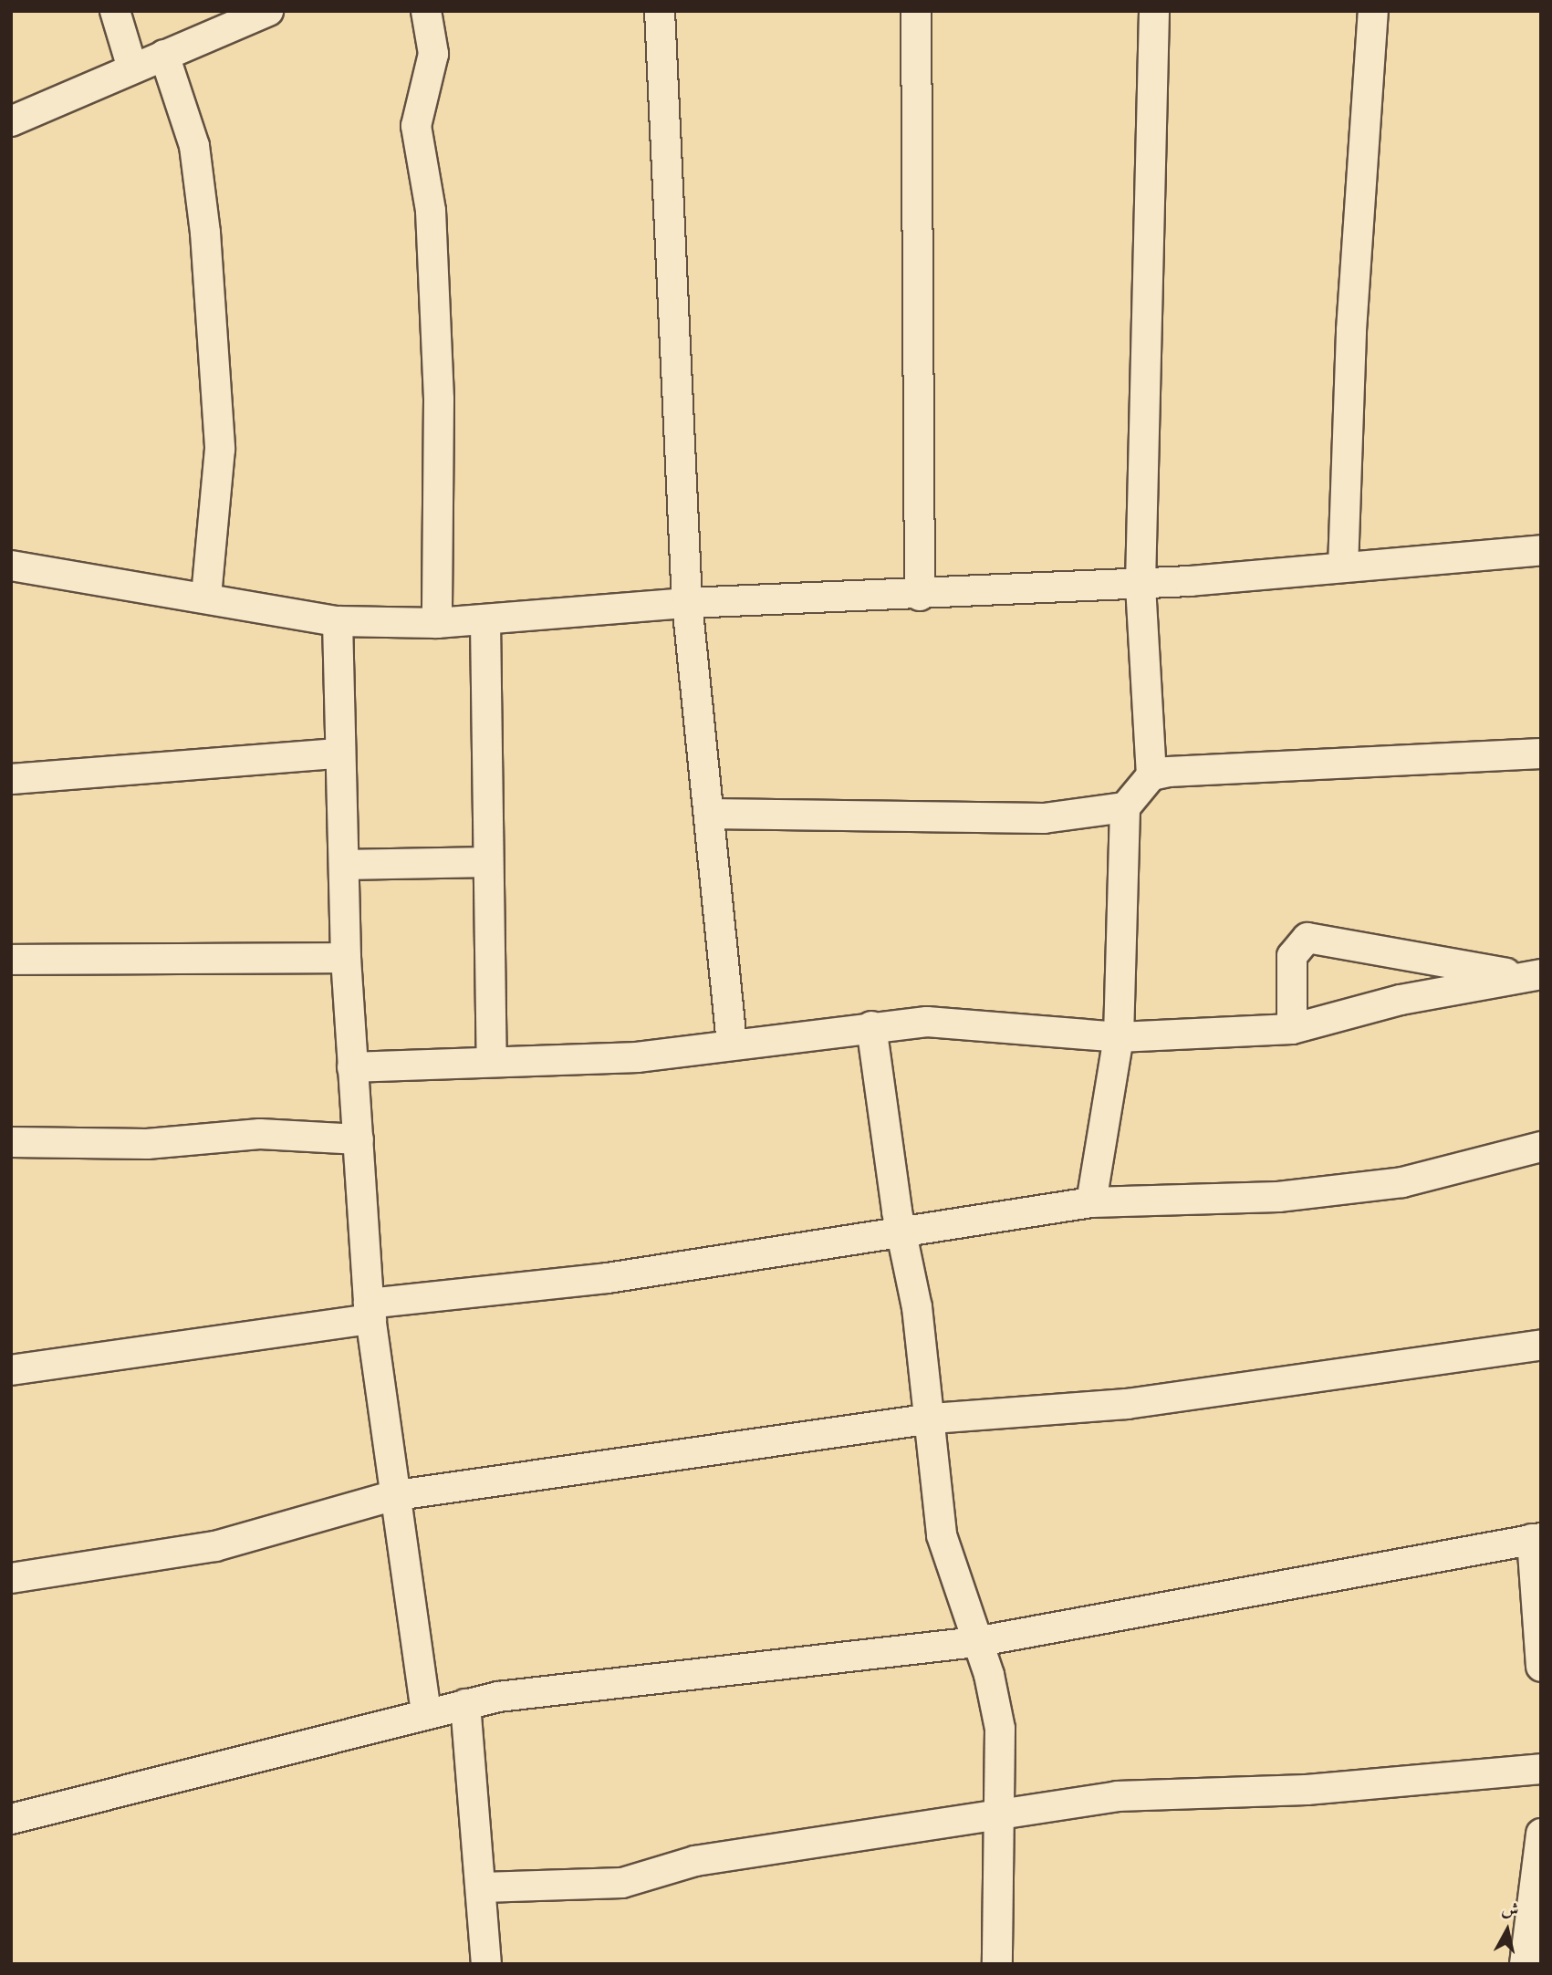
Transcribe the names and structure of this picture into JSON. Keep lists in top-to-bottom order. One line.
{"north":"top"}
